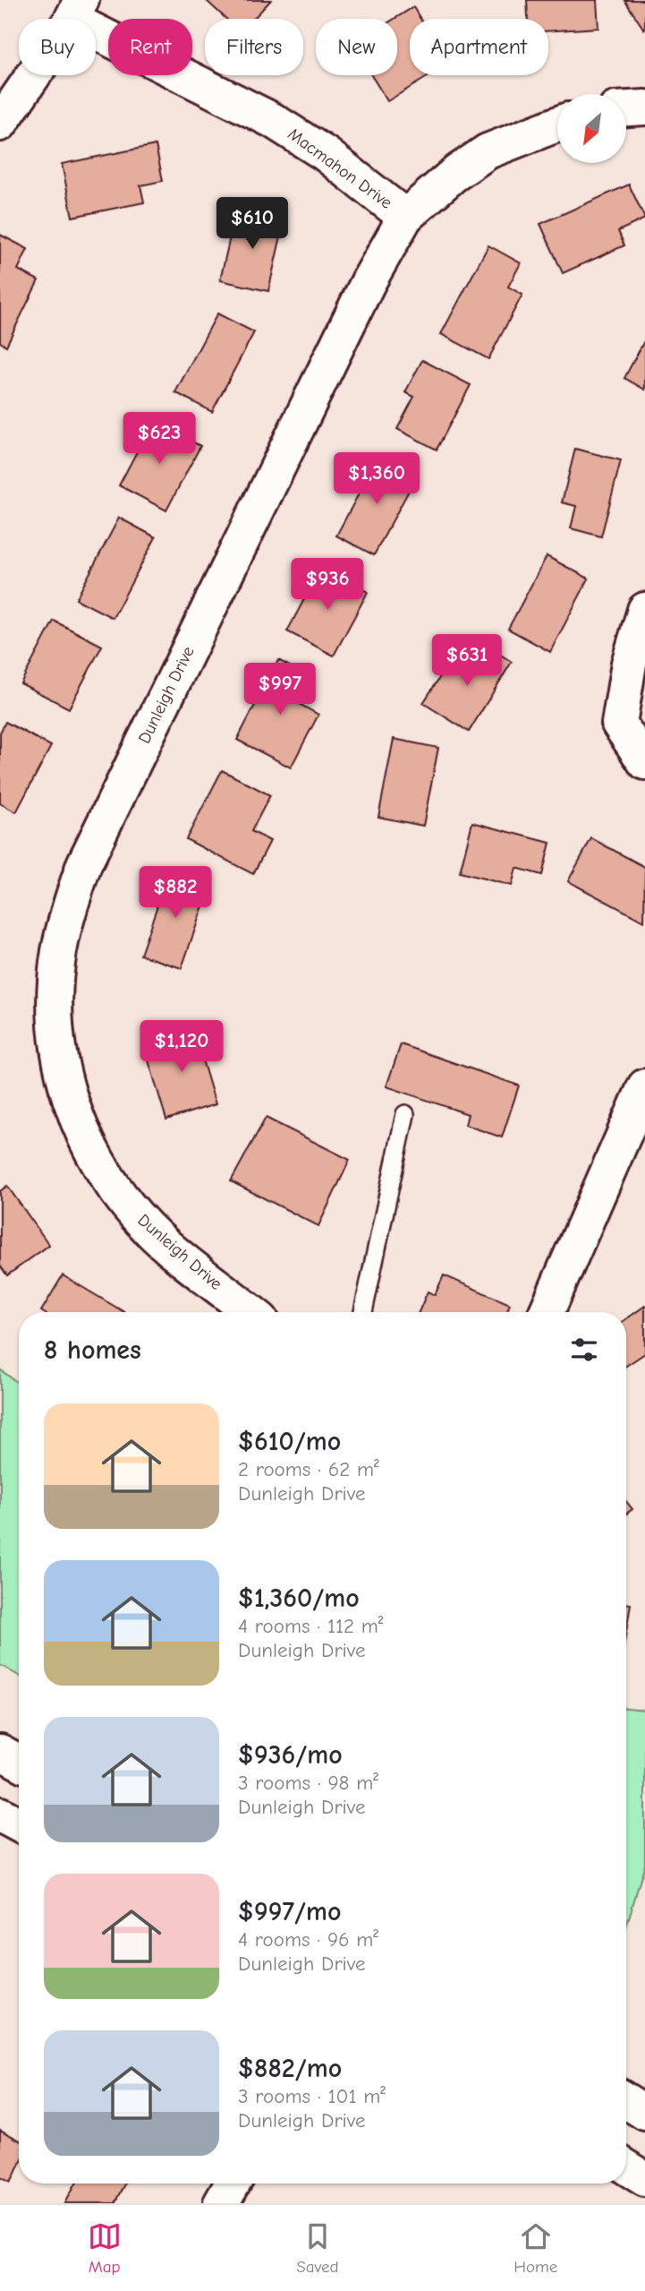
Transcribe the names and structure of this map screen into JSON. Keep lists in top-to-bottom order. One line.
{"streets":{"street":["Macmahon Drive","Dunleigh Drive"]},"crossings":[["Macmahon Drive","Dunleigh Drive"]],"north":"bottom left","page":{"chip":["Buy","Rent","Filters","New","Apartment"],"price":["$610","$623","$1,360","$936","$631","$997","$882","$1,120"],"heading":"8 homes","list":[{"name":"$610/mo","note":"2 rooms · 62 m² · Dunleigh Drive"},{"name":"$1,360/mo","note":"4 rooms · 112 m² · Dunleigh Drive"},{"name":"$936/mo","note":"3 rooms · 98 m² · Dunleigh Drive"},{"name":"$997/mo","note":"4 rooms · 96 m² · Dunleigh Drive"},{"name":"$882/mo","note":"3 rooms · 101 m² · Dunleigh Drive"}],"tabs":["Map","Saved","Home"]}}
